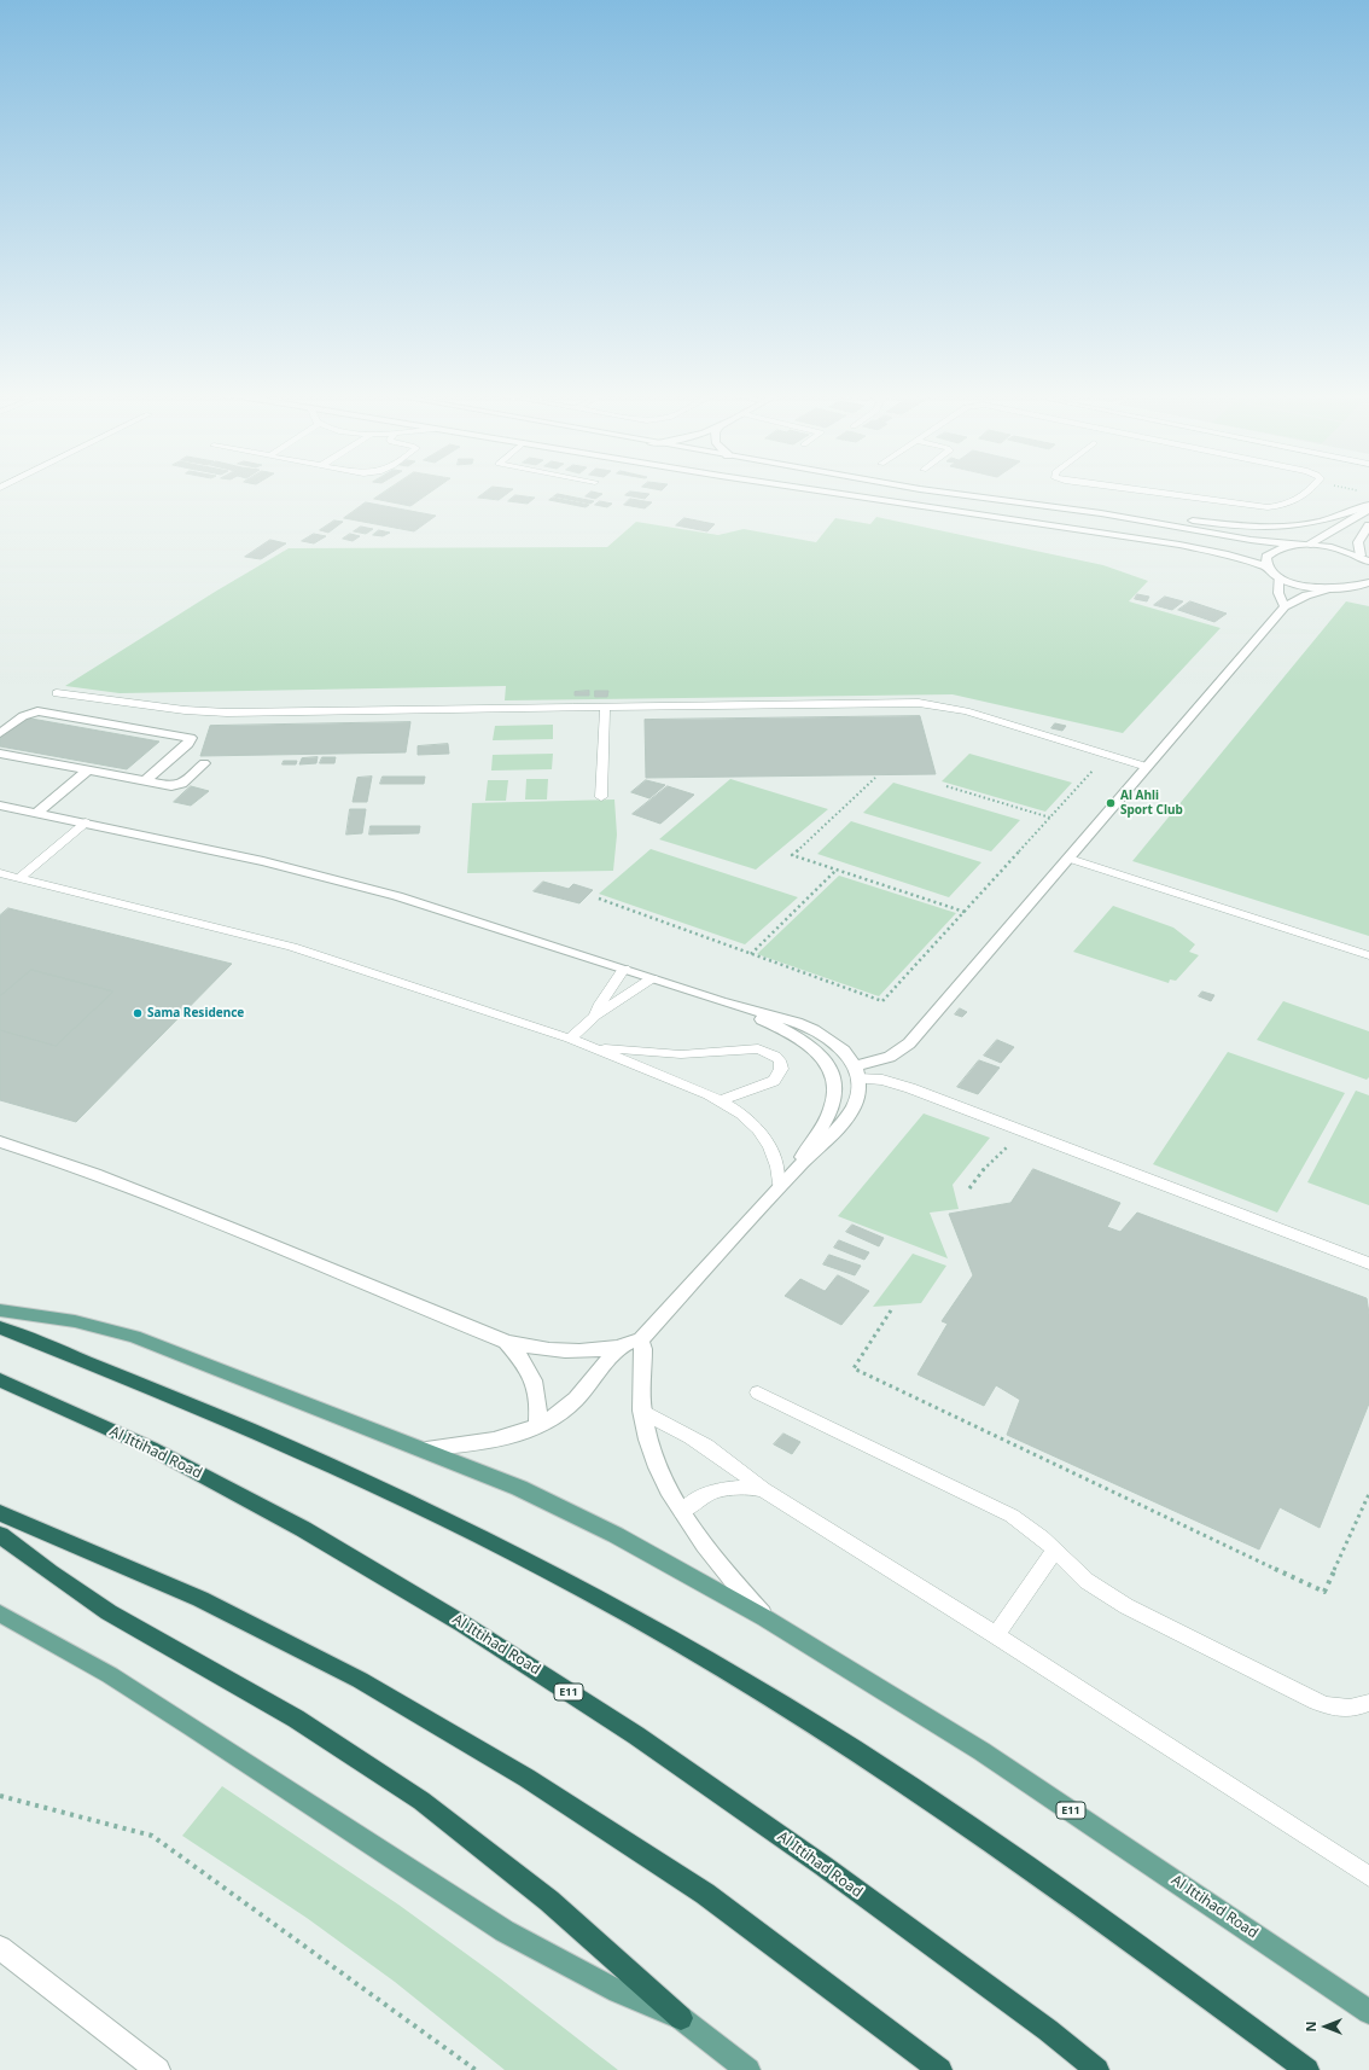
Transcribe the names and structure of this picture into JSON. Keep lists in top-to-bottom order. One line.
{"streets":{"highway":["Al Ittihad Road","E11"]},"crossings":[["Al Ittihad Road","E11"]],"places":["Al Ahli Sport Club","Sama Residence"],"north":"left"}
